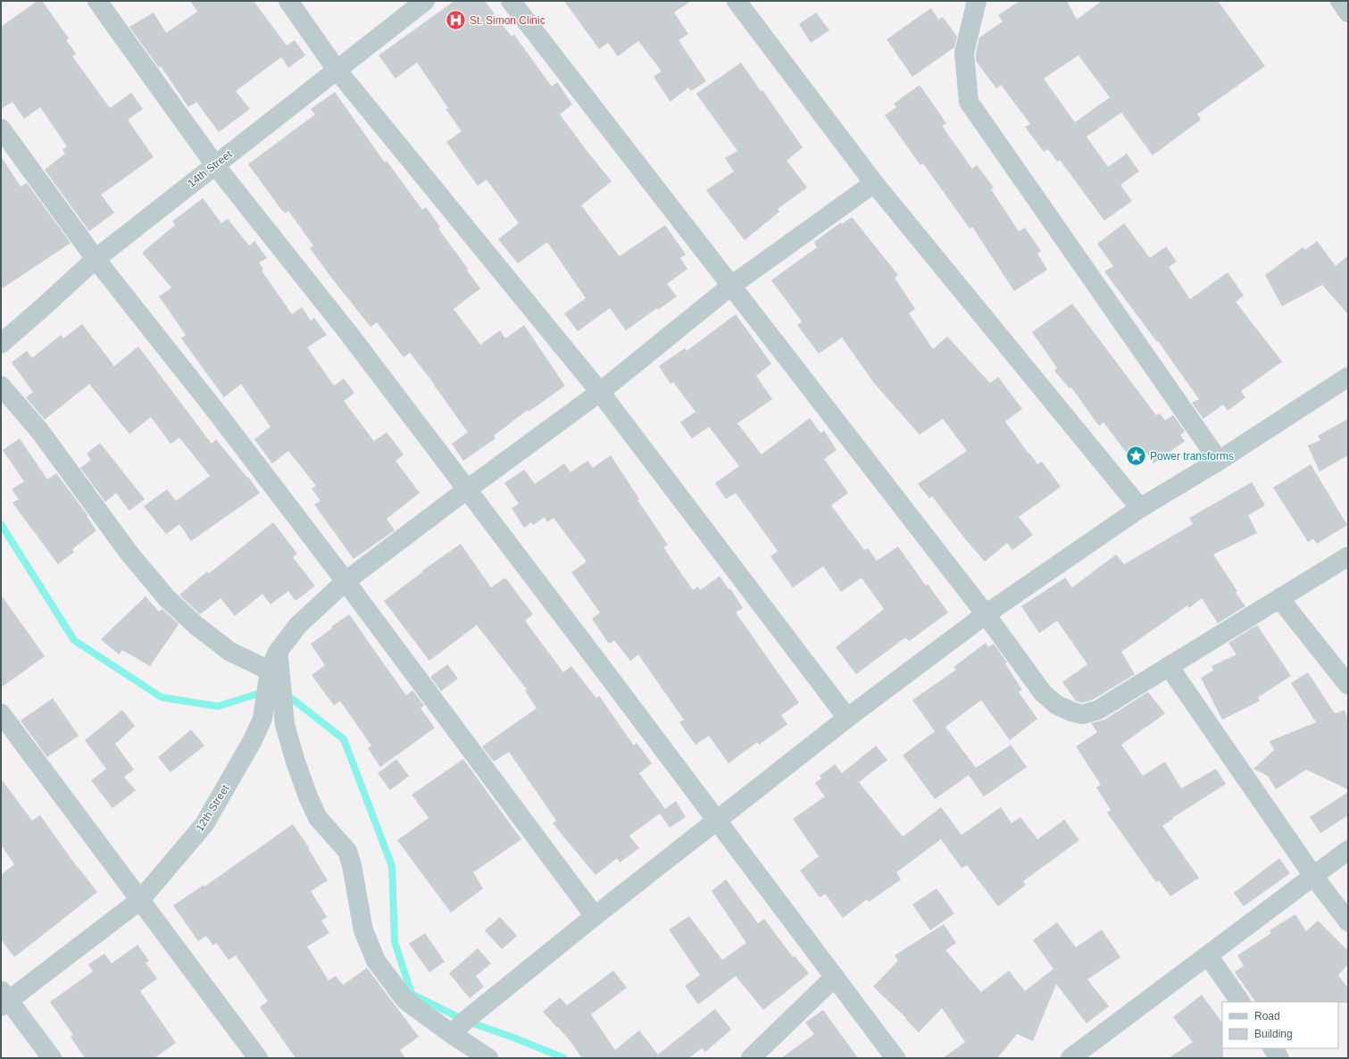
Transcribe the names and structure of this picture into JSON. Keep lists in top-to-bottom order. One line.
{"streets":{"street":["14th Street","12th Street"]},"places":{"hospital":["St. Simon Clinic"],"place":["Power transforms"]},"legend":["Road","Building"]}
